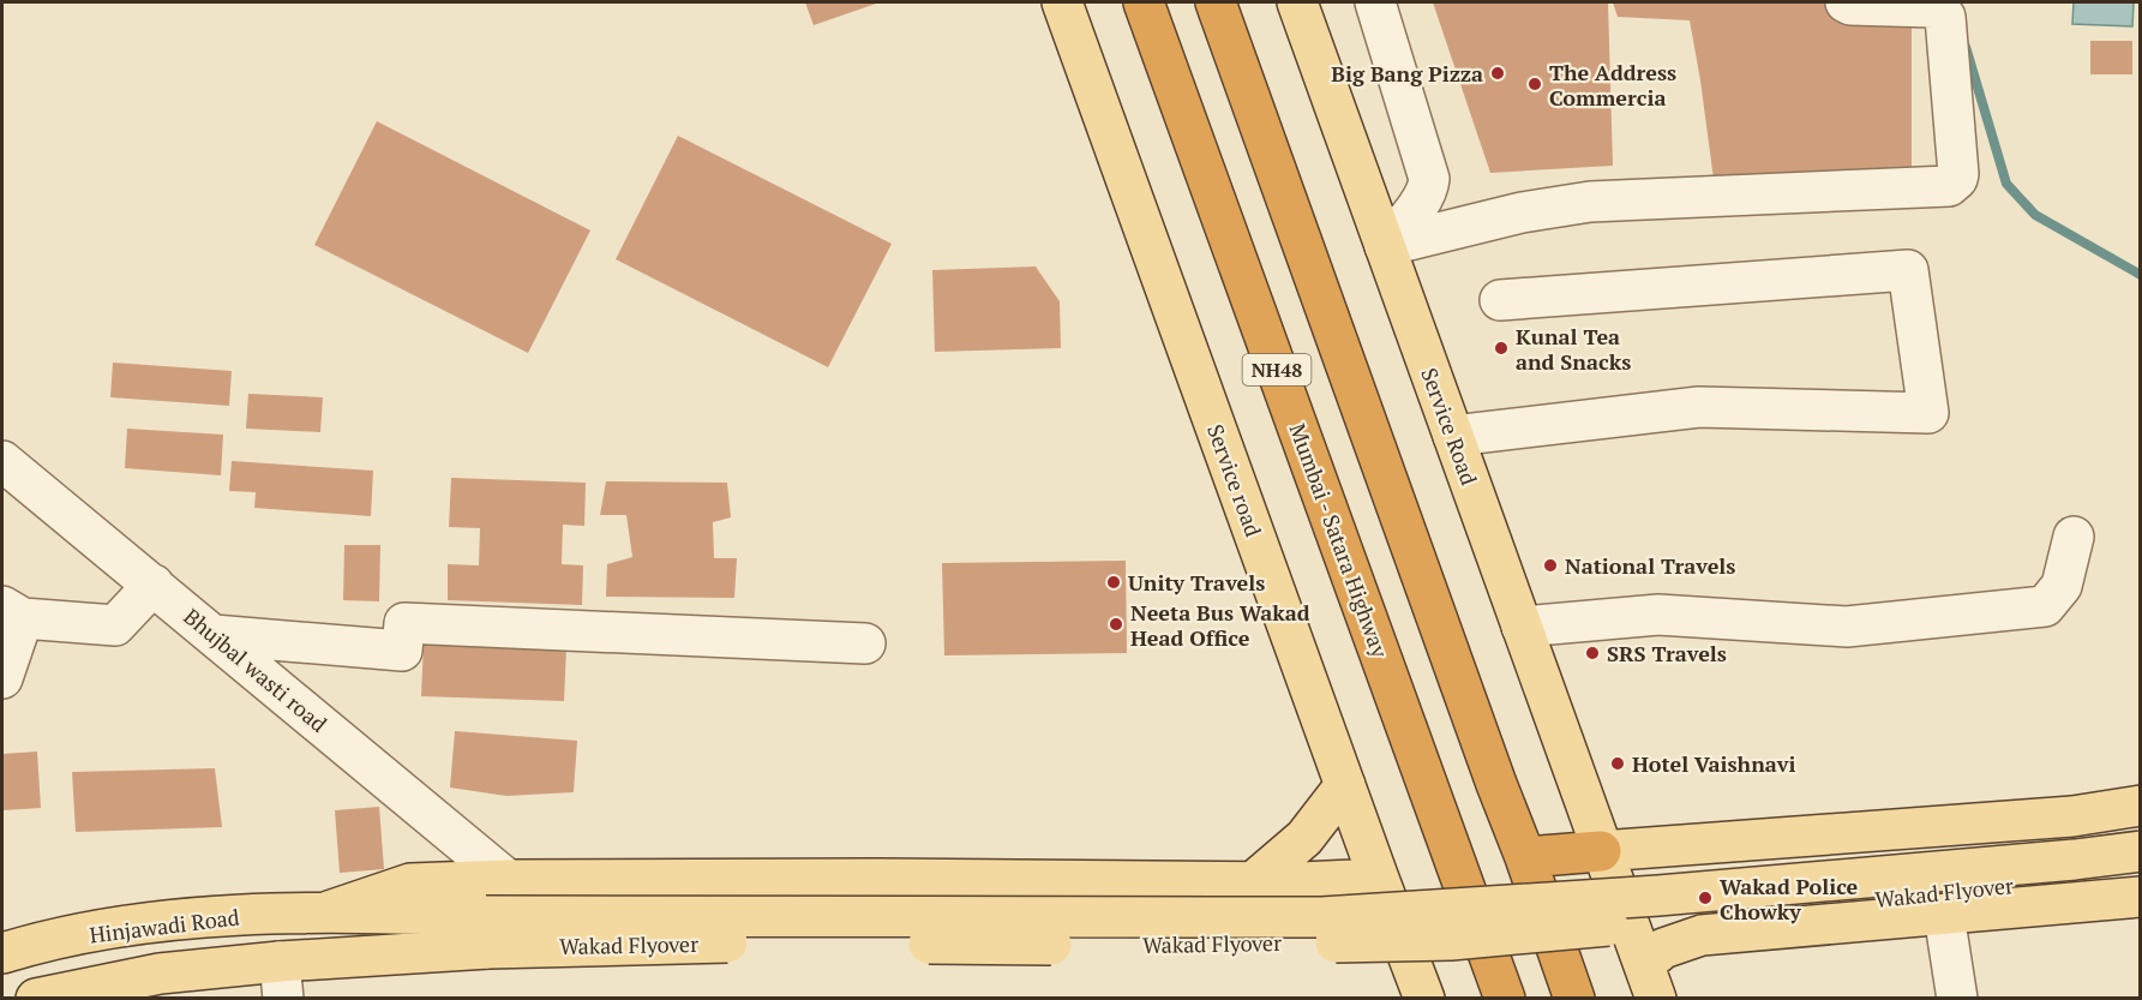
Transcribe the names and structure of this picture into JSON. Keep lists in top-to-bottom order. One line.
{"streets":{"highway":["NH48","Mumbai - Satara Highway"],"main road":["Service Road","Service road","Wakad Flyover","Hinjawadi Road"],"street":["Bhujbal wasti road"]},"crossings":[["Wakad Flyover","Hinjawadi Road"]],"places":["Big Bang Pizza","The Address Commercia","Kunal Tea and Snacks","National Travels","Unity Travels","Neeta Bus Wakad Head Office","SRS Travels","Hotel Vaishnavi","Wakad Police Chowky"]}
